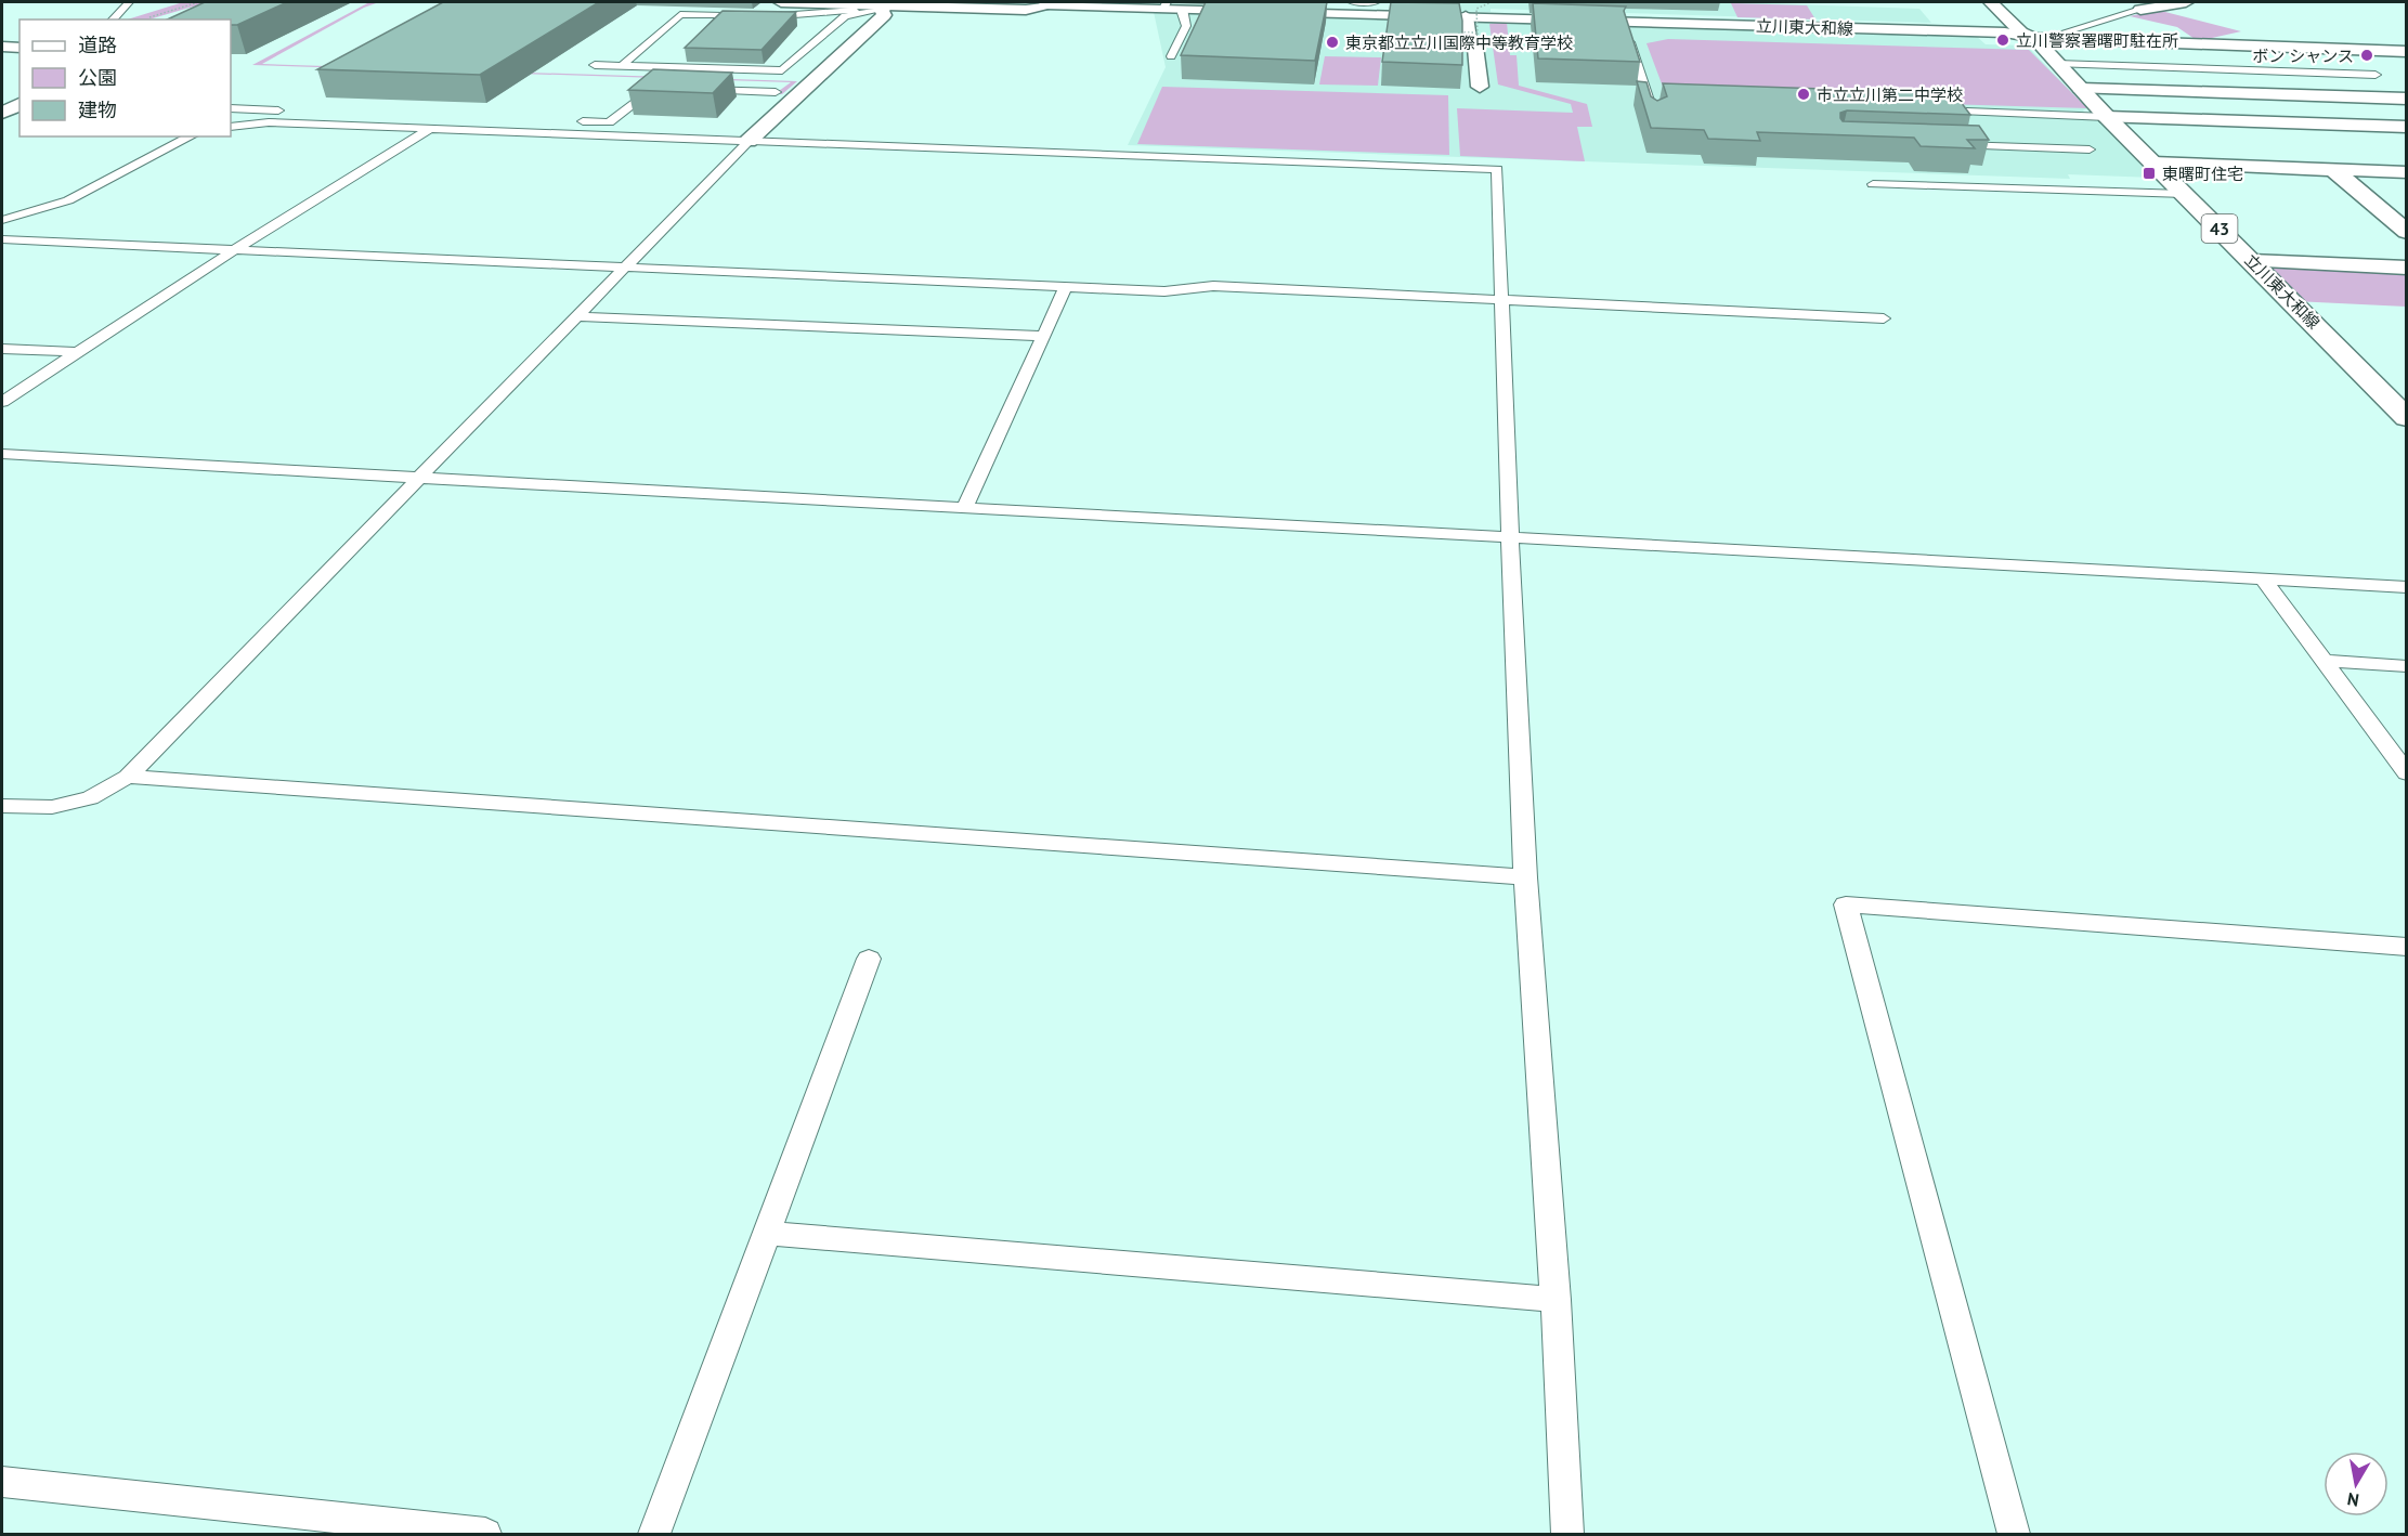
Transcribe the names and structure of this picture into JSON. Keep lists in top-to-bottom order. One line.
{"streets":{"street":["立川東大和線","43"]},"places":{"other":["立川警察署曙町駐在所","東京都立立川国際中等教育学校","ボン シャンス","市立立川第二中学校"],"transit":["東曙町住宅"]},"legend":["道路","公園","建物"],"north":"bottom"}
